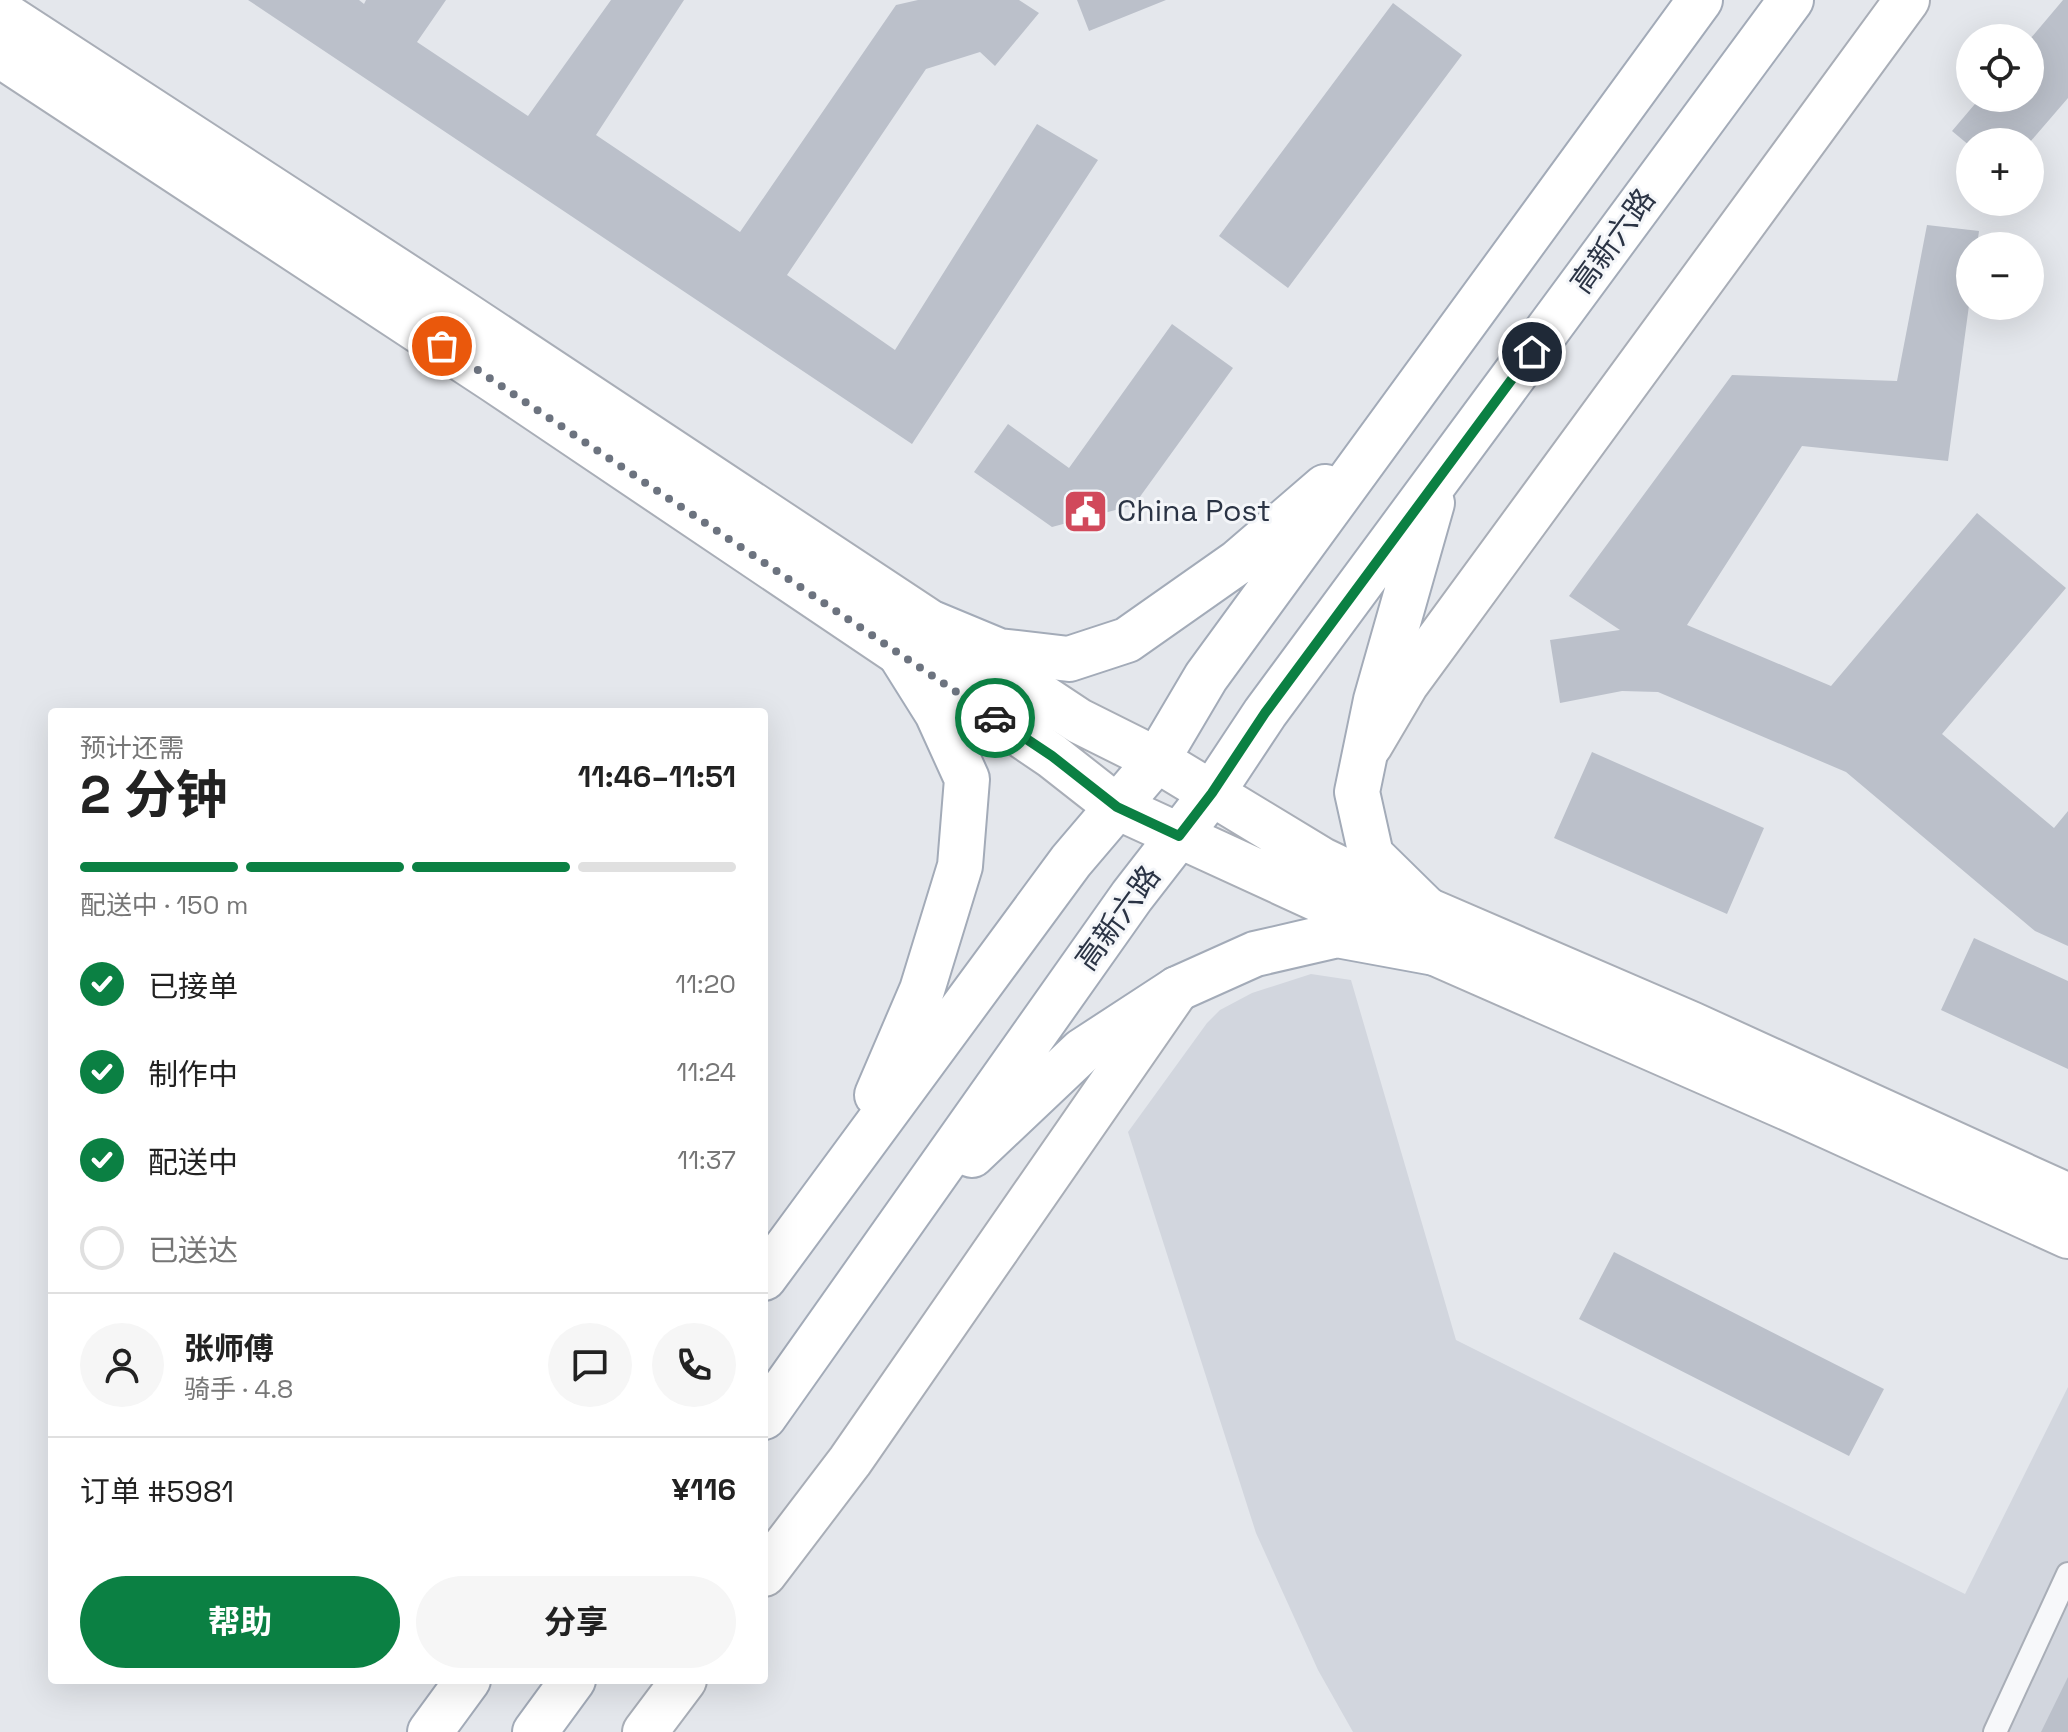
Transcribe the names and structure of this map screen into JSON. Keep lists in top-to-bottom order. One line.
{"streets":{"main road":["高新六路"]},"places":{"public building":["China Post"]},"page":{"map_buttons":["+","−"],"heading":["2 分钟","预计还需","11:46–11:51"],"panel":["张师傅","骑手 · 4.8","订单 #5981","¥116"],"bar":"配送中 · 150 m","list":[["已接单","11:20"],["制作中","11:24"],["配送中","11:37"],"已送达"],"buttons":["帮助","分享"]}}
